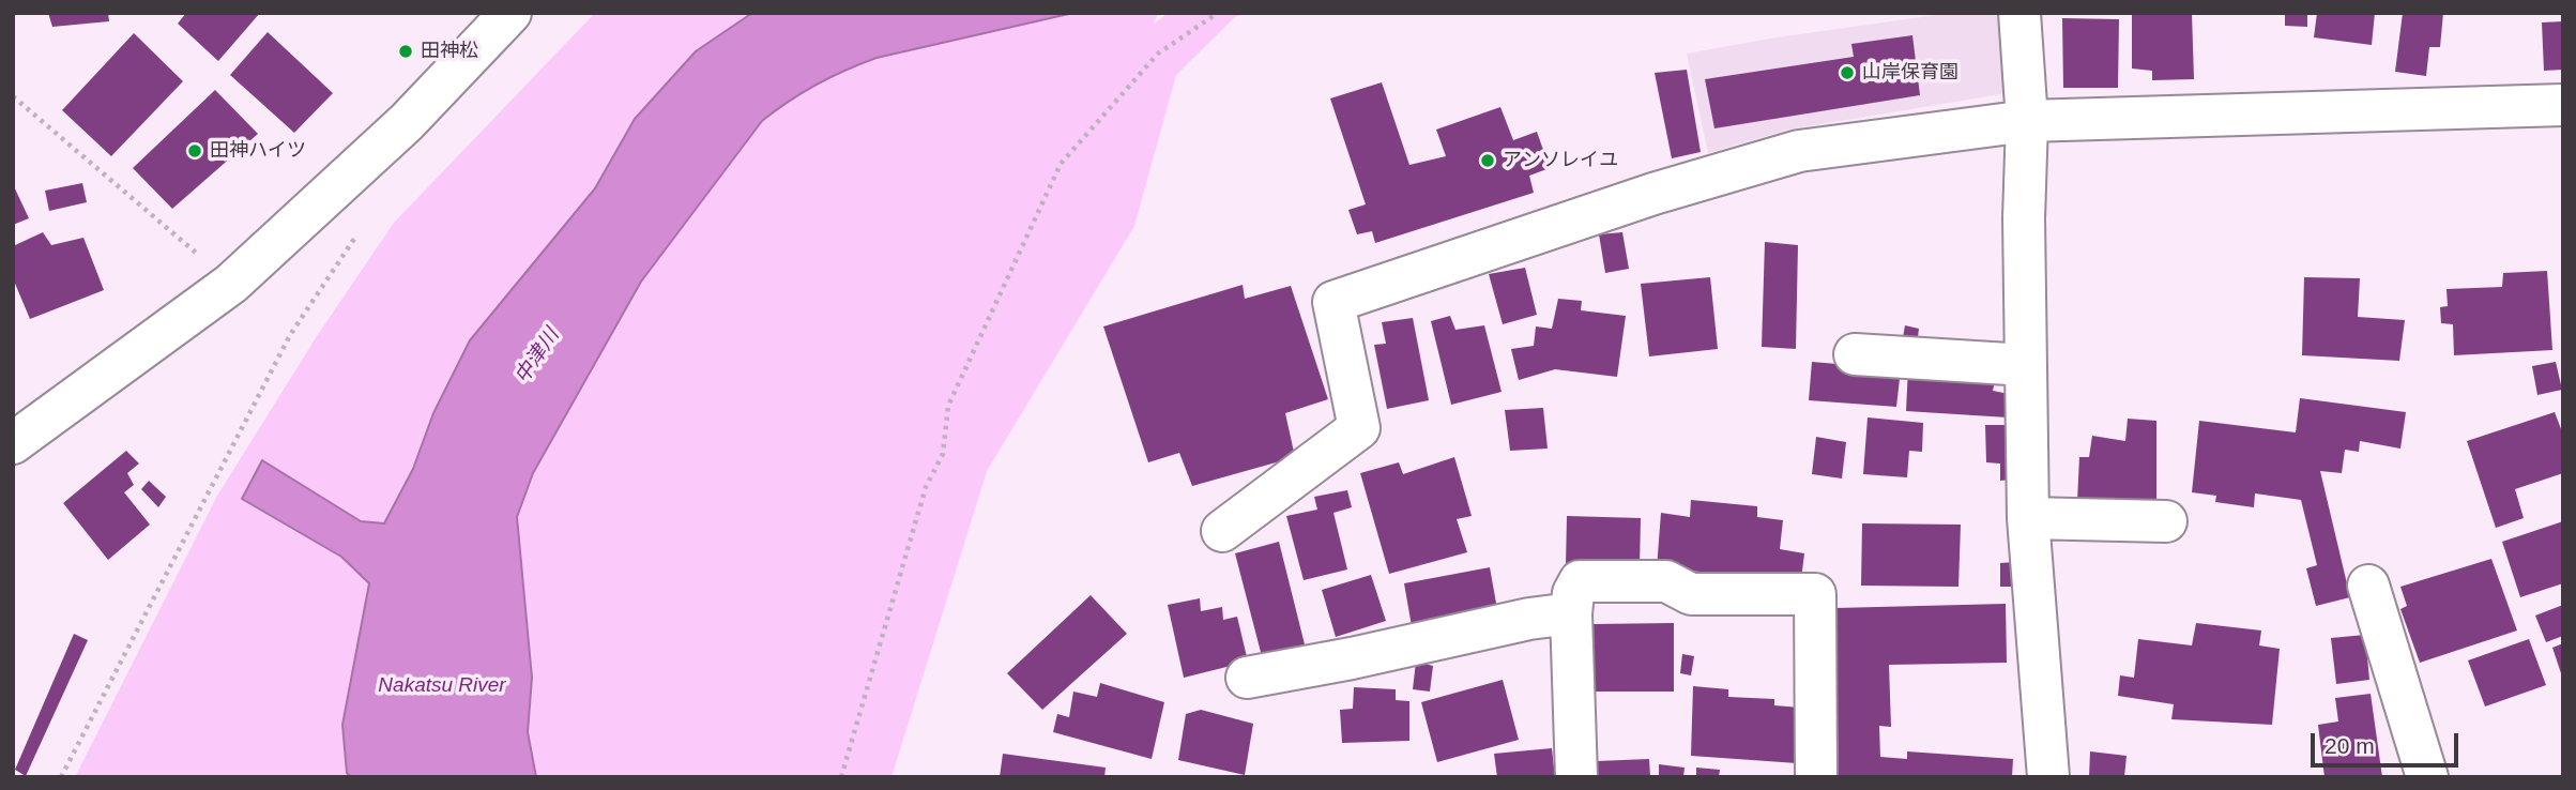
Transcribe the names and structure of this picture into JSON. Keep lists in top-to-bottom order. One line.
{"water":["中津川","Nakatsu River"],"places":["田神松","山岸保育園","田神ハイツ","アンソレイユ"],"scale_bar":"20 m"}
